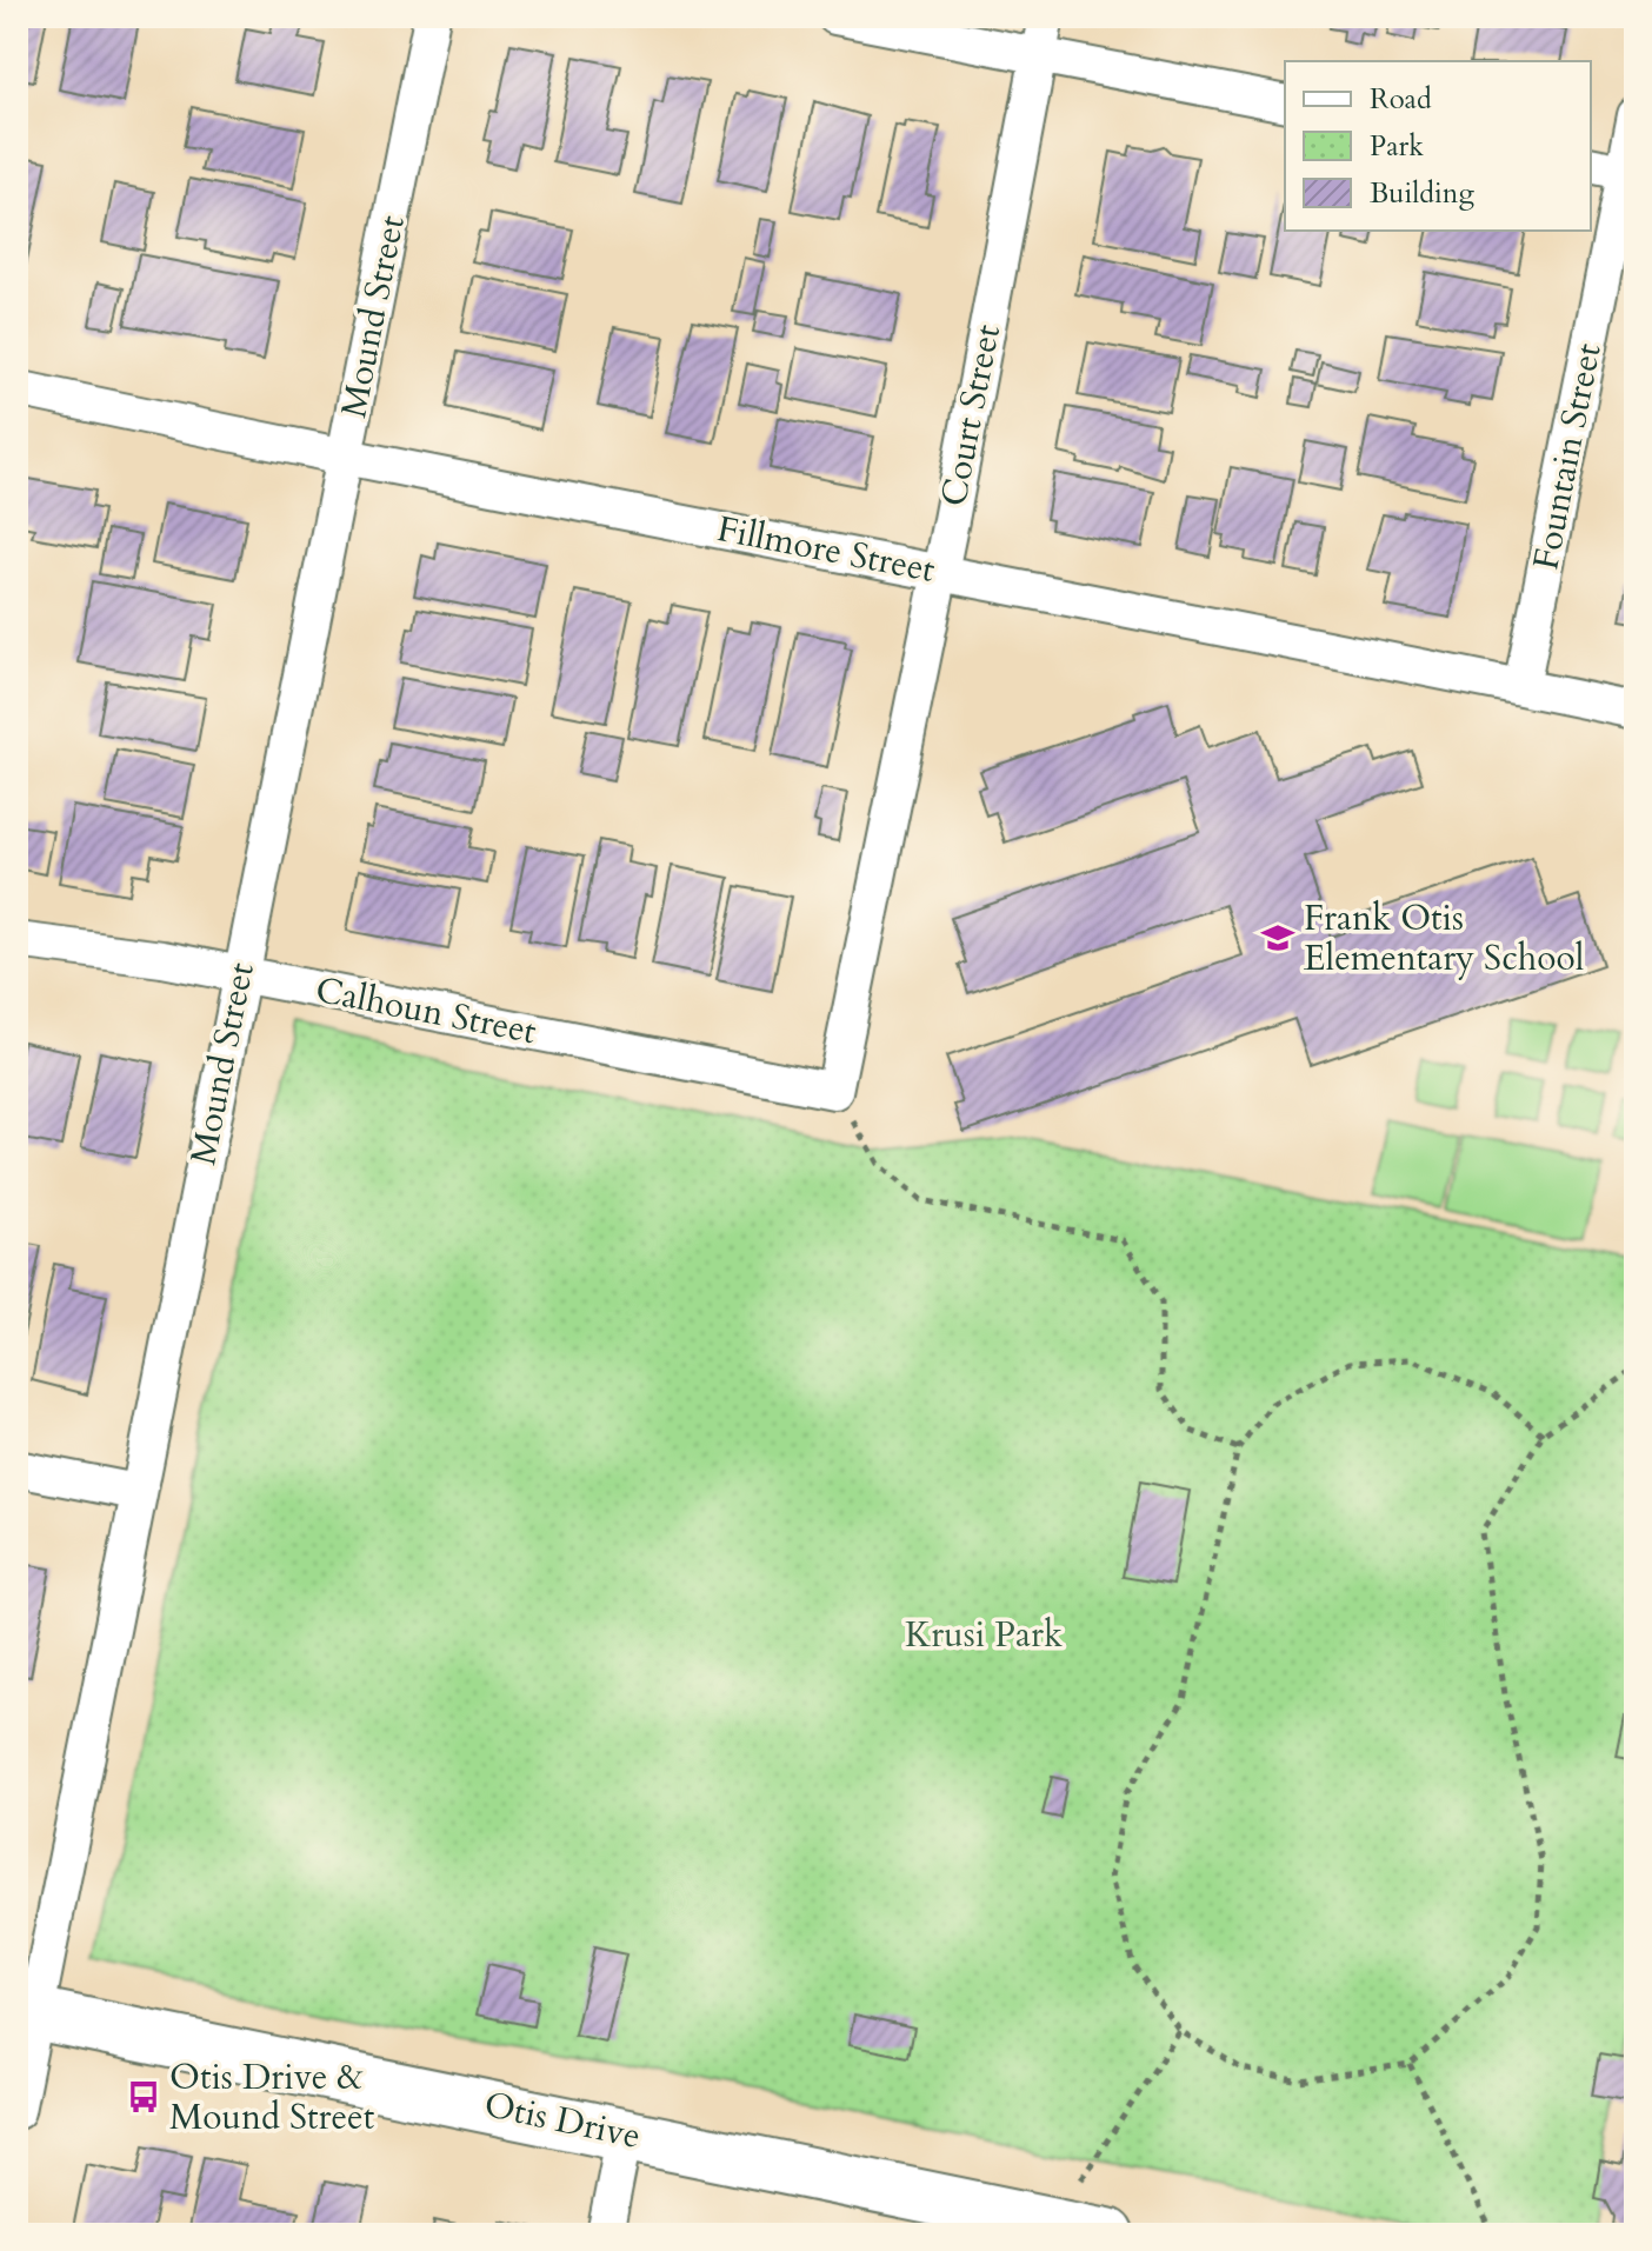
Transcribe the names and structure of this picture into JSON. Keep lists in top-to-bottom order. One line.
{"streets":{"main road":["Otis Drive"],"street":["Mound Street","Court Street","Fountain Street","Fillmore Street","Calhoun Street"]},"crossings":[["Mound Street","Fillmore Street"],["Mound Street","Calhoun Street"],["Mound Street","Otis Drive"],["Court Street","Fillmore Street"],["Court Street","Calhoun Street"],["Fountain Street","Fillmore Street"]],"parks":["Krusi Park"],"places":{"school or university":["Frank Otis Elementary School"],"bus stop":["Otis Drive & Mound Street"]},"legend":["Road","Park","Building"]}
